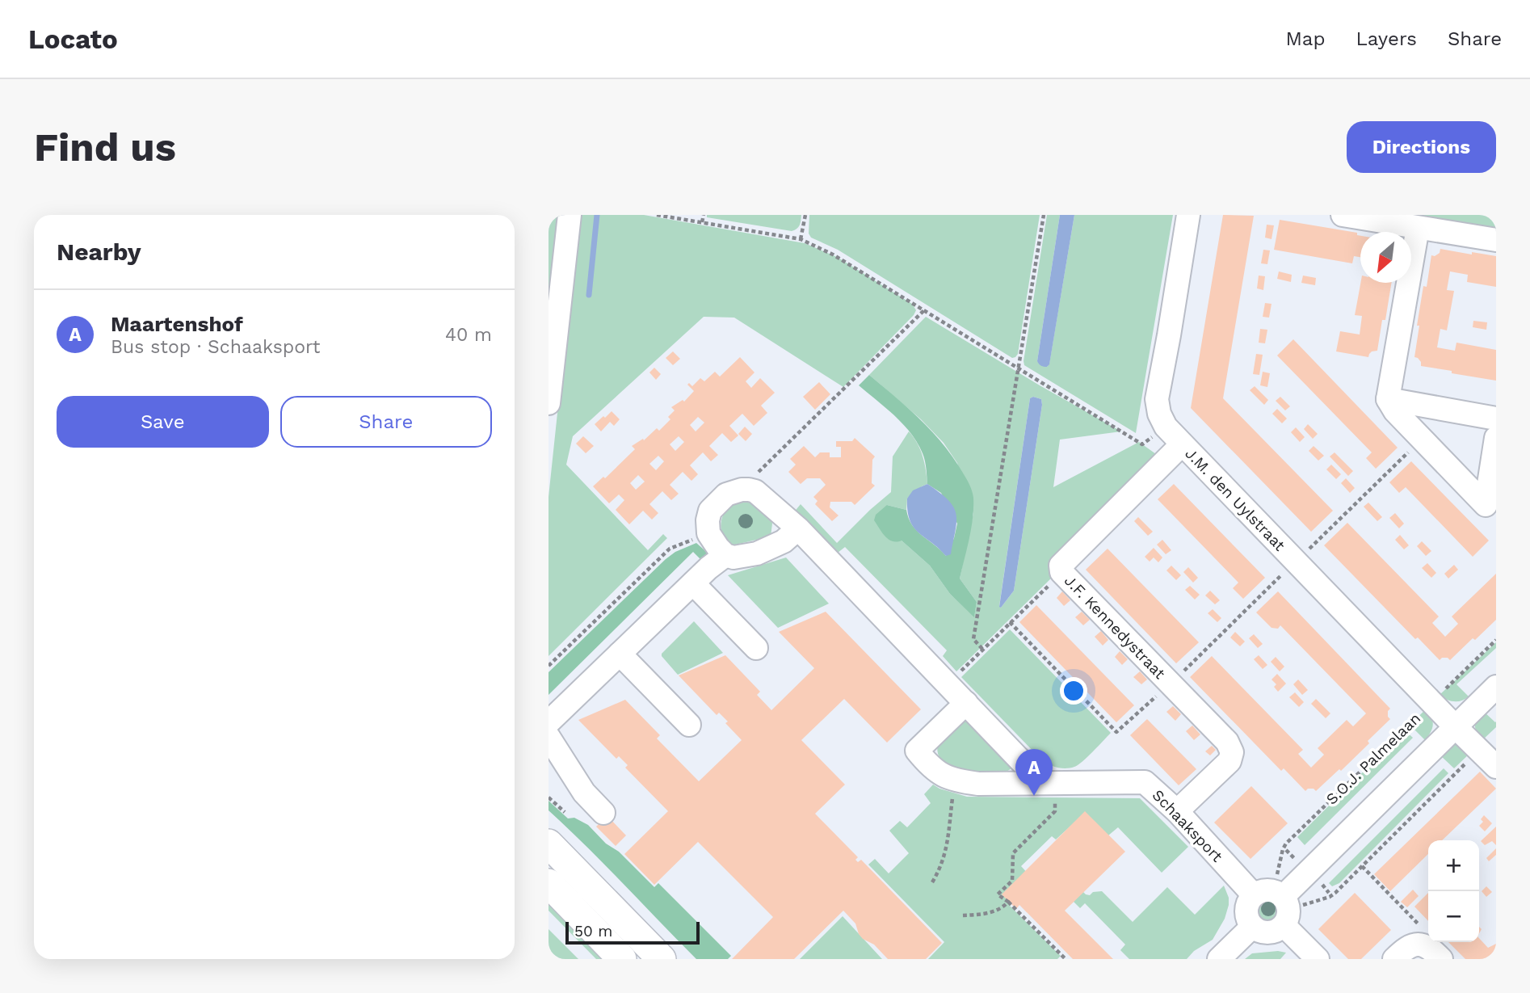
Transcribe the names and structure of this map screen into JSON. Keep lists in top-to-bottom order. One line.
{"streets":{"street":["J.M. den Uylstraat","J.F. Kennedystraat","Schaaksport"],"path":["S.O.J. Palmelaan"]},"crossings":[["J.M. den Uylstraat","J.F. Kennedystraat"],["J.M. den Uylstraat","S.O.J. Palmelaan"],["J.F. Kennedystraat","Schaaksport"],["S.O.J. Palmelaan","Schaaksport"]],"scale_bar":"50 m","north":"bottom left","page":{"header":"Locato","nav":["Map","Layers","Share"],"buttons":["Directions",["Save","Share"]],"title":"Find us","heading":"Nearby","list":[{"mark":"A","name":"Maartenshof","note":"Bus stop · Schaaksport","value":"40 m"}],"pins":"A","map_buttons":["+","−"],"scale":"50 m"}}
